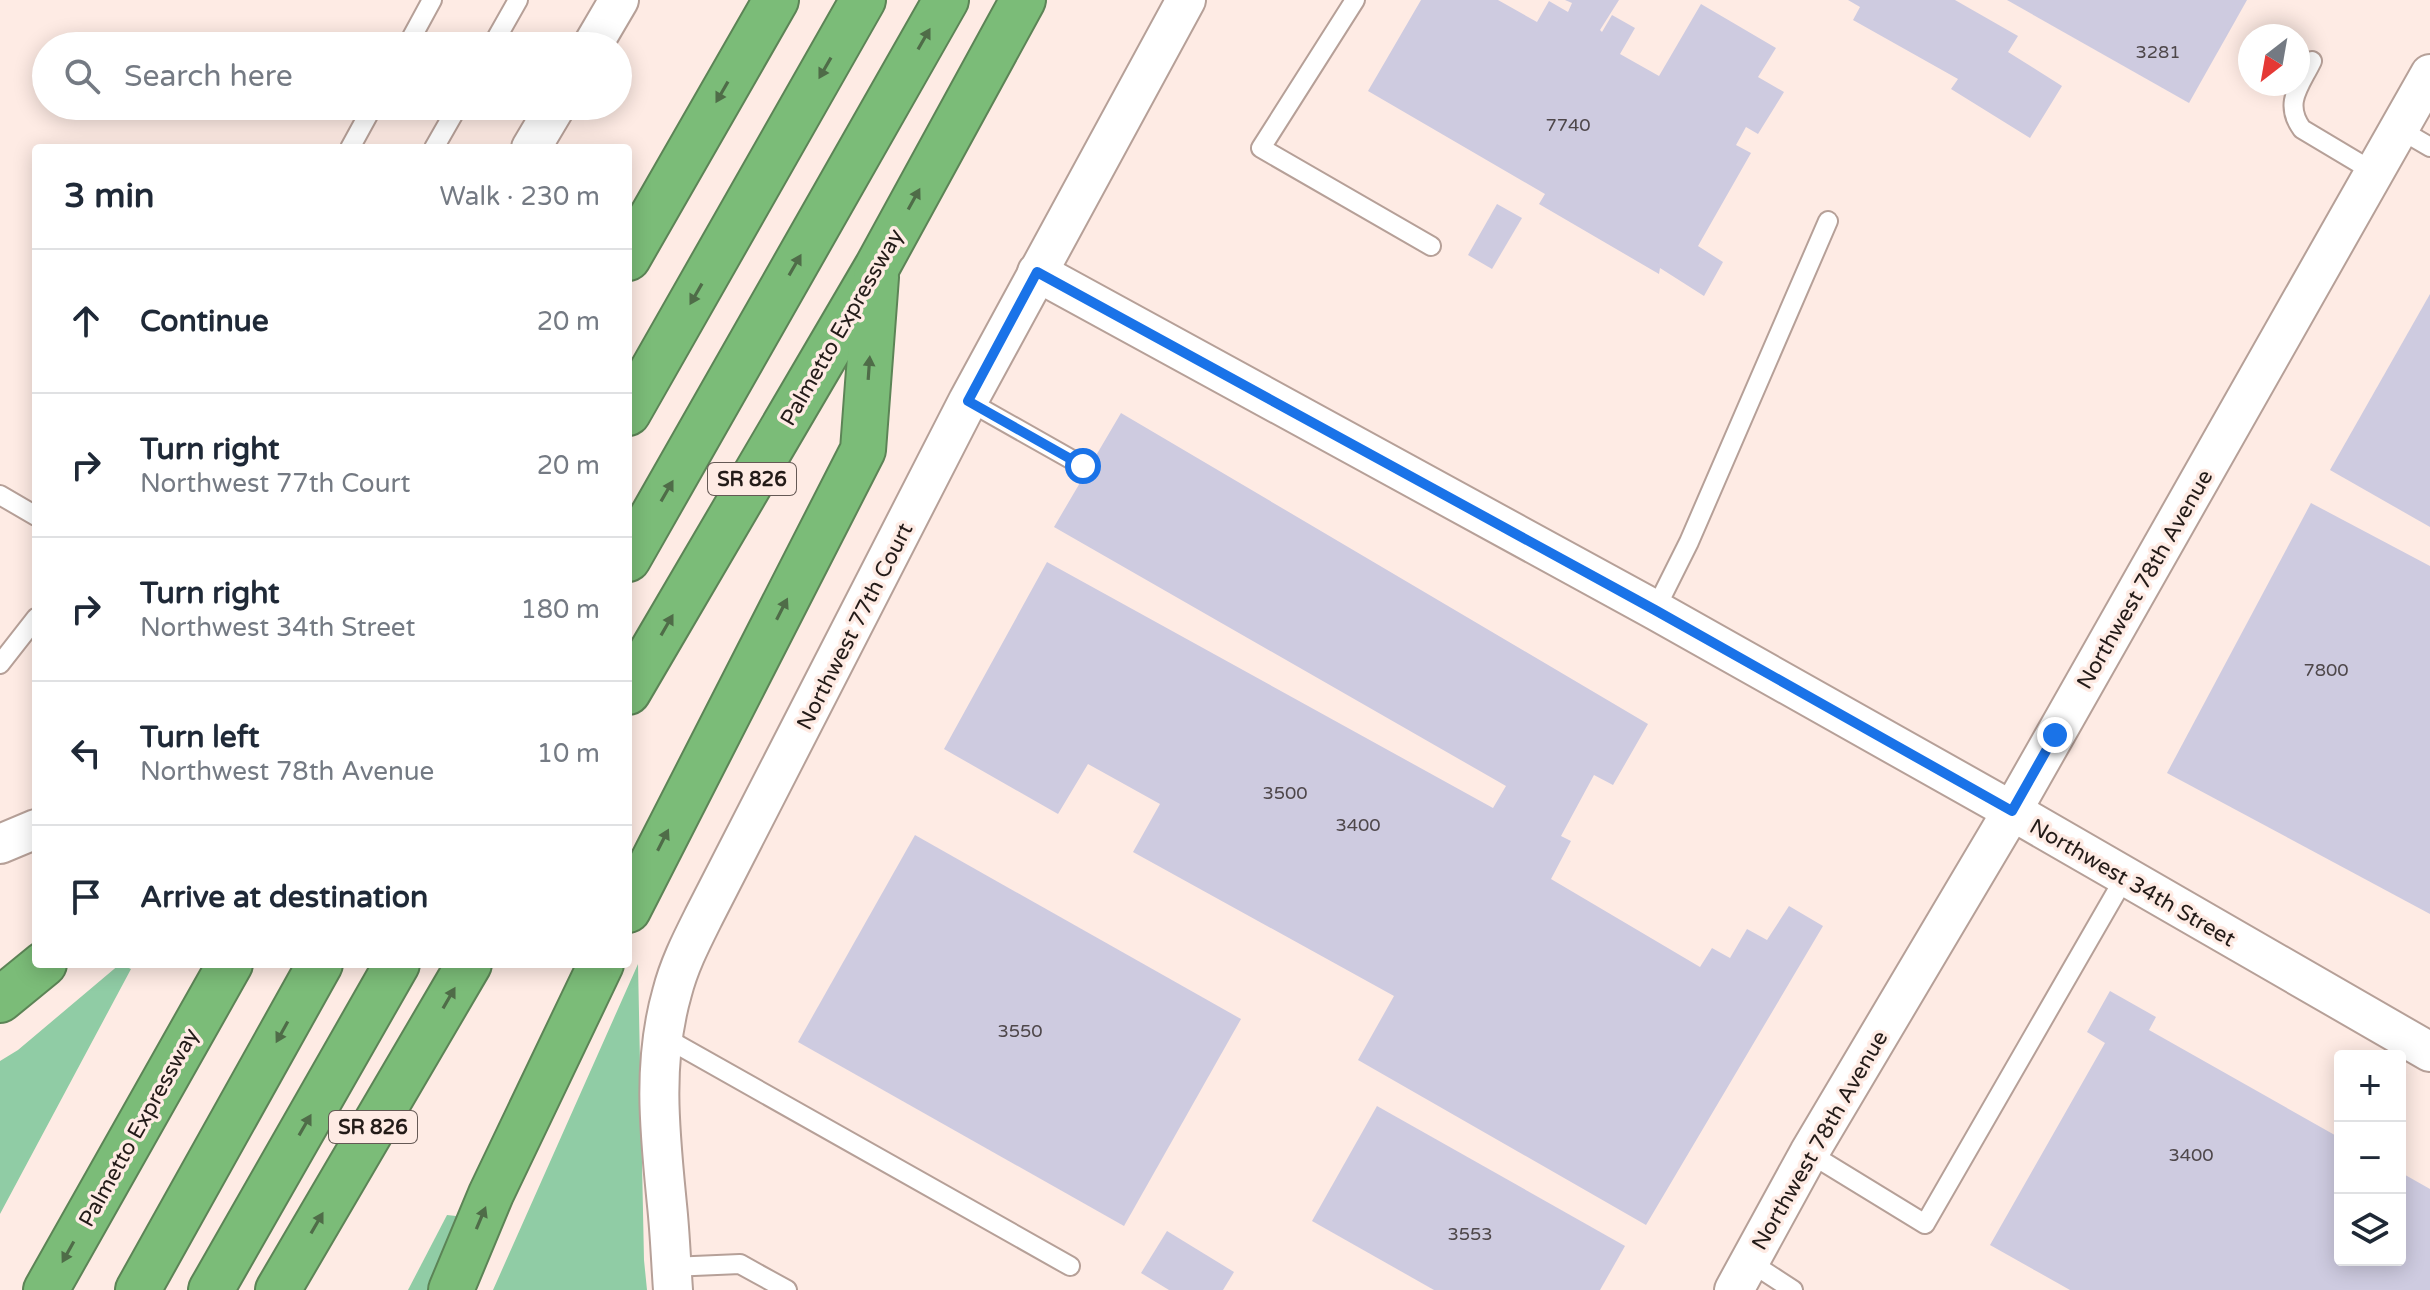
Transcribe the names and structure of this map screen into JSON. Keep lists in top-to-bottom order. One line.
{"streets":{"highway":["Palmetto Expressway","SR 826"],"street":["Northwest 78th Avenue","Northwest 77th Court","Northwest 34th Street"]},"crossings":[["Northwest 78th Avenue","Northwest 34th Street"],["Northwest 77th Court","Northwest 34th Street"]],"house_numbers":["3281","7740","7800","3500","3400","3550","3400","3553"],"north":"bottom left","page":{"search":"Search here","heading":["3 min","Walk · 230 m"],"list":[["Continue","20 m"],["Turn right","Northwest 77th Court","20 m"],["Turn right","Northwest 34th Street","180 m"],["Turn left","Northwest 78th Avenue","10 m"],"Arrive at destination"],"map_buttons":["+","−"]}}
